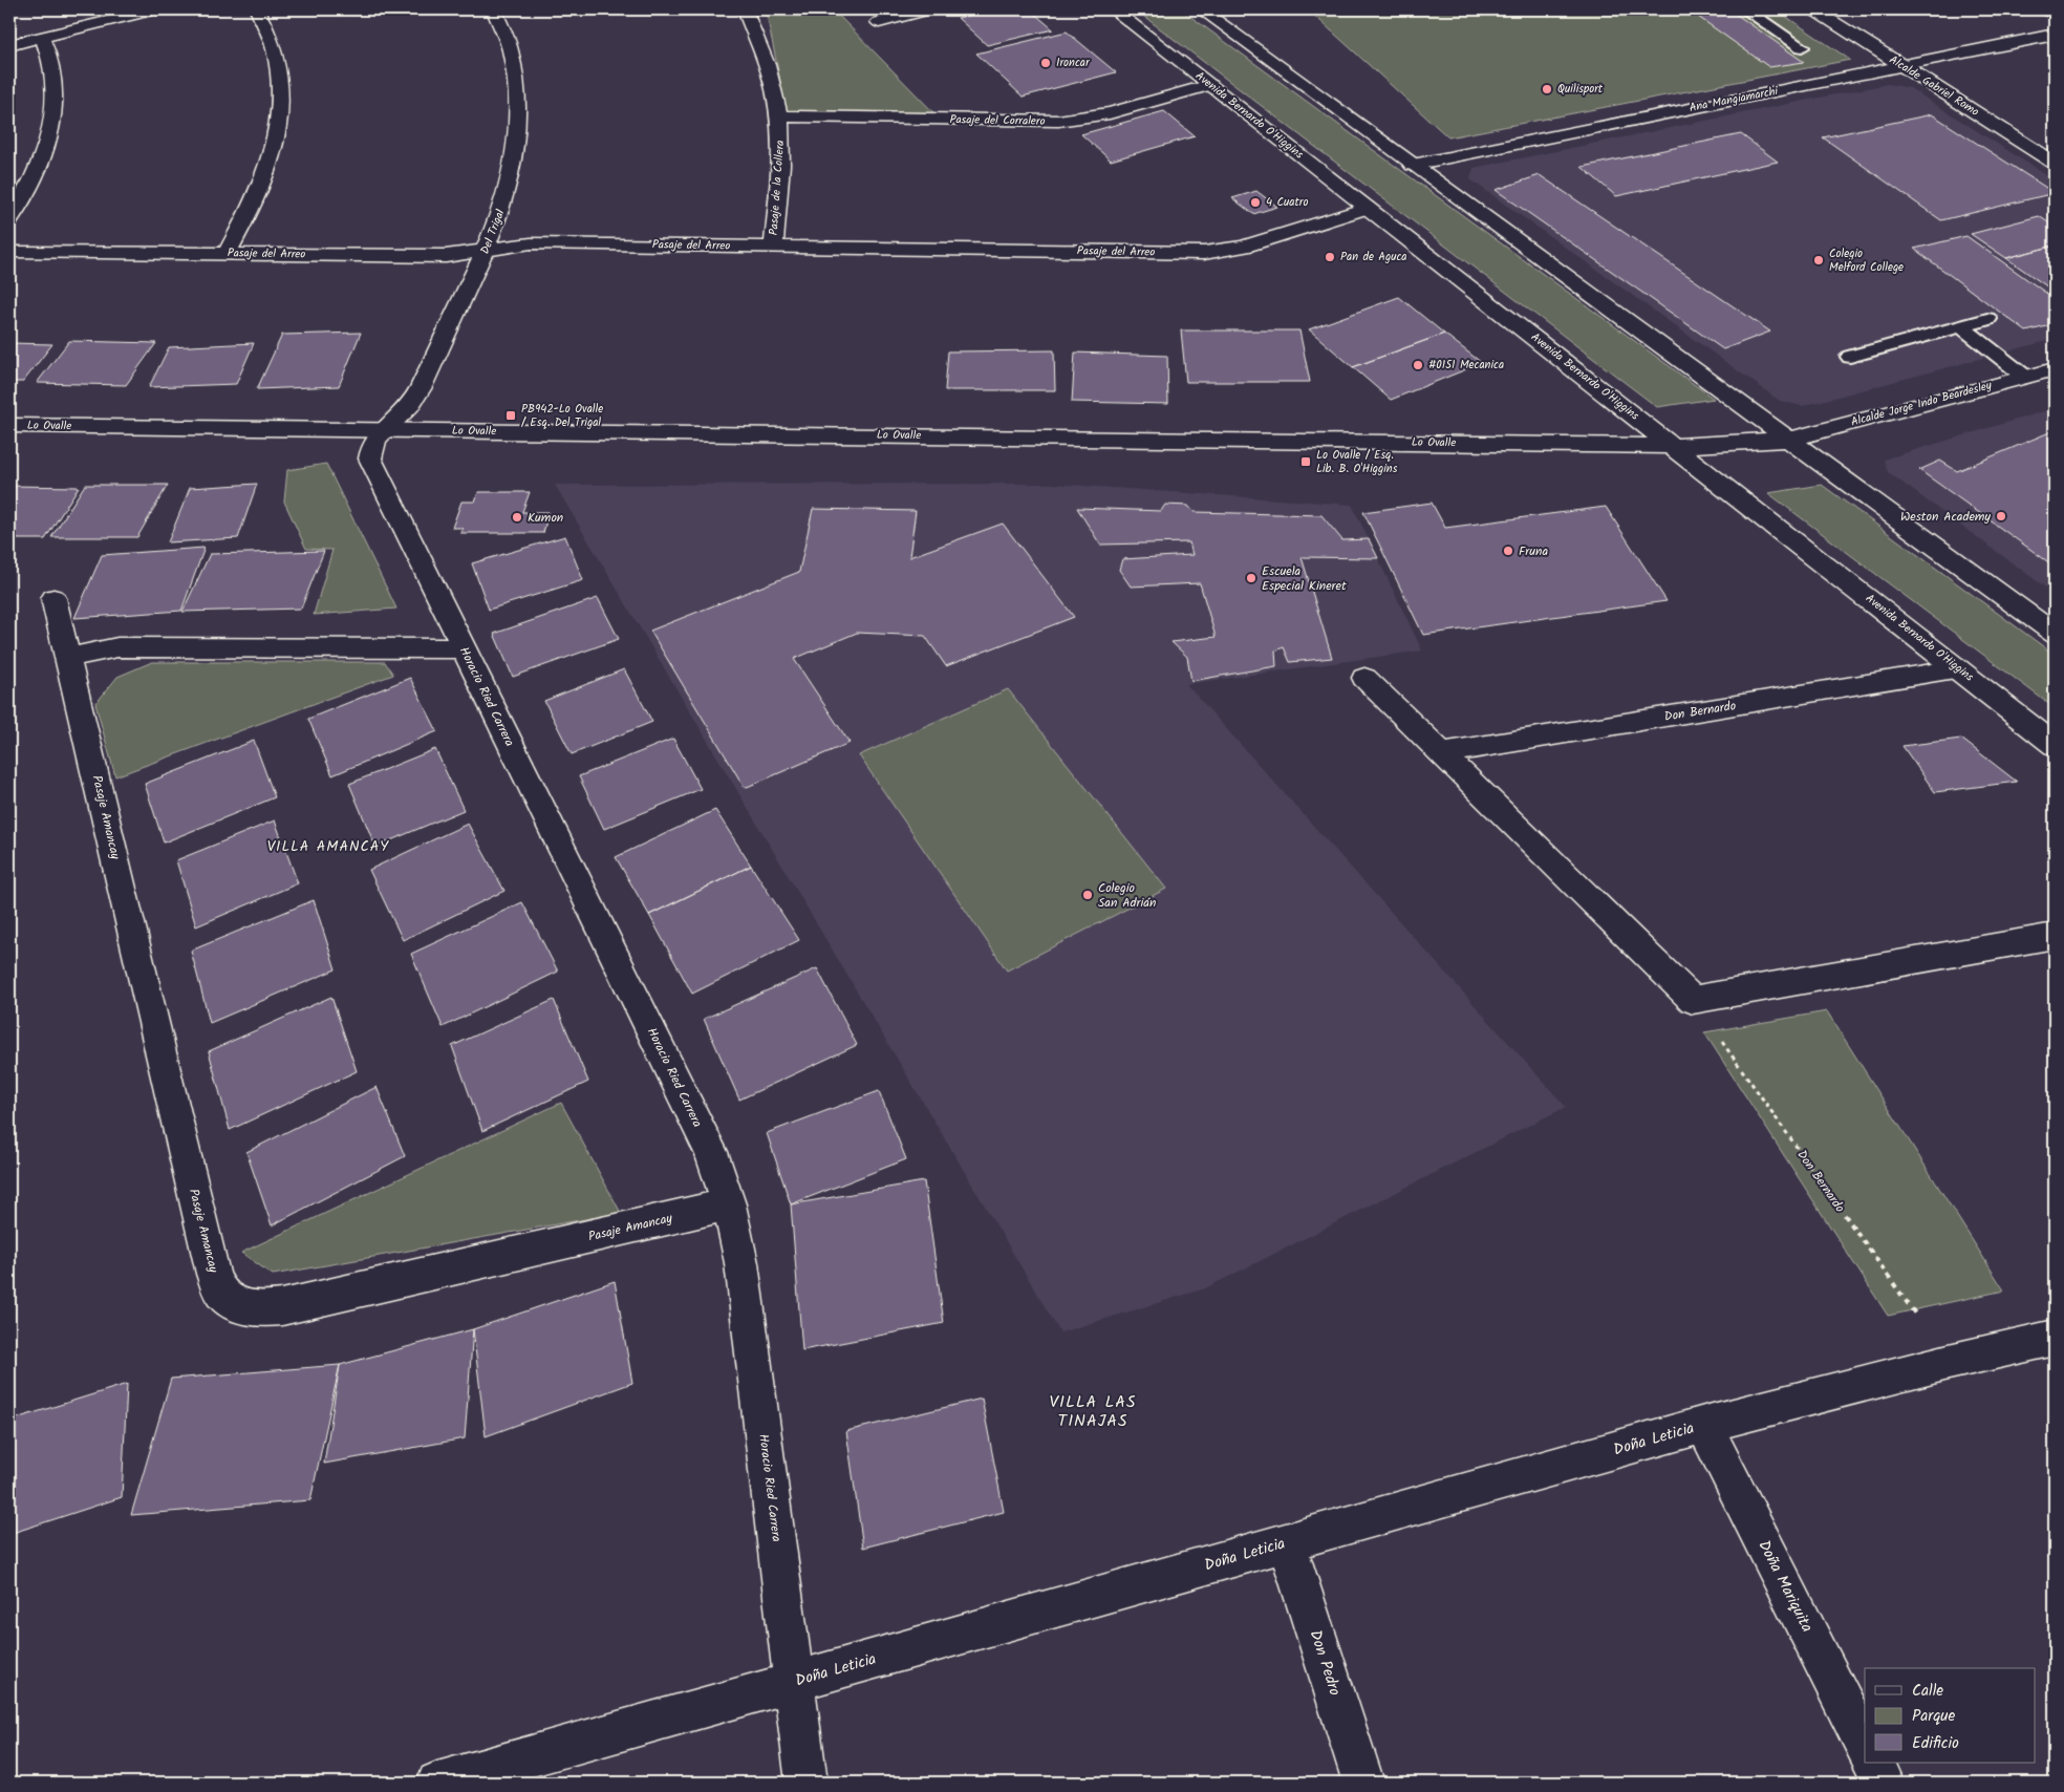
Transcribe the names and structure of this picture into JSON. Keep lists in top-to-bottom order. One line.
{"streets":{"street":["Alcalde Gabriel Romo","Ana Mangiamarchi","Avenida Bernardo O'Higgins","Pasaje del Corralero","Pasaje de la Collera","Del Trigal","Pasaje del Arreo","Alcalde Jorge Indo Beardesley","Lo Ovalle","Horacio Ried Carrera","Don Bernardo","Pasaje Amancay","Doña Leticia","Doña Mariquita","Don Pedro"]},"crossings":[["Alcalde Gabriel Romo","Ana Mangiamarchi"],["Avenida Bernardo O'Higgins","Pasaje del Corralero"],["Avenida Bernardo O'Higgins","Pasaje del Arreo"],["Avenida Bernardo O'Higgins","Lo Ovalle"],["Avenida Bernardo O'Higgins","Don Bernardo"],["Pasaje del Corralero","Pasaje de la Collera"],["Pasaje de la Collera","Pasaje del Arreo"],["Del Trigal","Pasaje del Arreo"],["Del Trigal","Lo Ovalle"],["Del Trigal","Horacio Ried Carrera"],["Alcalde Jorge Indo Beardesley","Lo Ovalle"],["Lo Ovalle","Horacio Ried Carrera"],["Horacio Ried Carrera","Pasaje Amancay"],["Horacio Ried Carrera","Doña Leticia"],["Don Bernardo","Doña Leticia"],["Doña Leticia","Doña Mariquita"],["Doña Leticia","Don Pedro"]],"districts":["VILLA AMANCAY","VILLA LAS TINAJAS"],"places":{"other":["Ironcar","Quilisport","4 Cuatro","Pan de Aguca","Colegio Melford College","#0151 Mecanica","Weston Academy","Kumon","Fruna","Escuela Especial Kineret","Colegio San Adrián"],"transit":["PB942-Lo Ovalle / Esq. Del Trigal","Lo Ovalle / Esq. Lib. B. O'Higgins"]},"legend":["Calle","Parque","Edificio"]}
